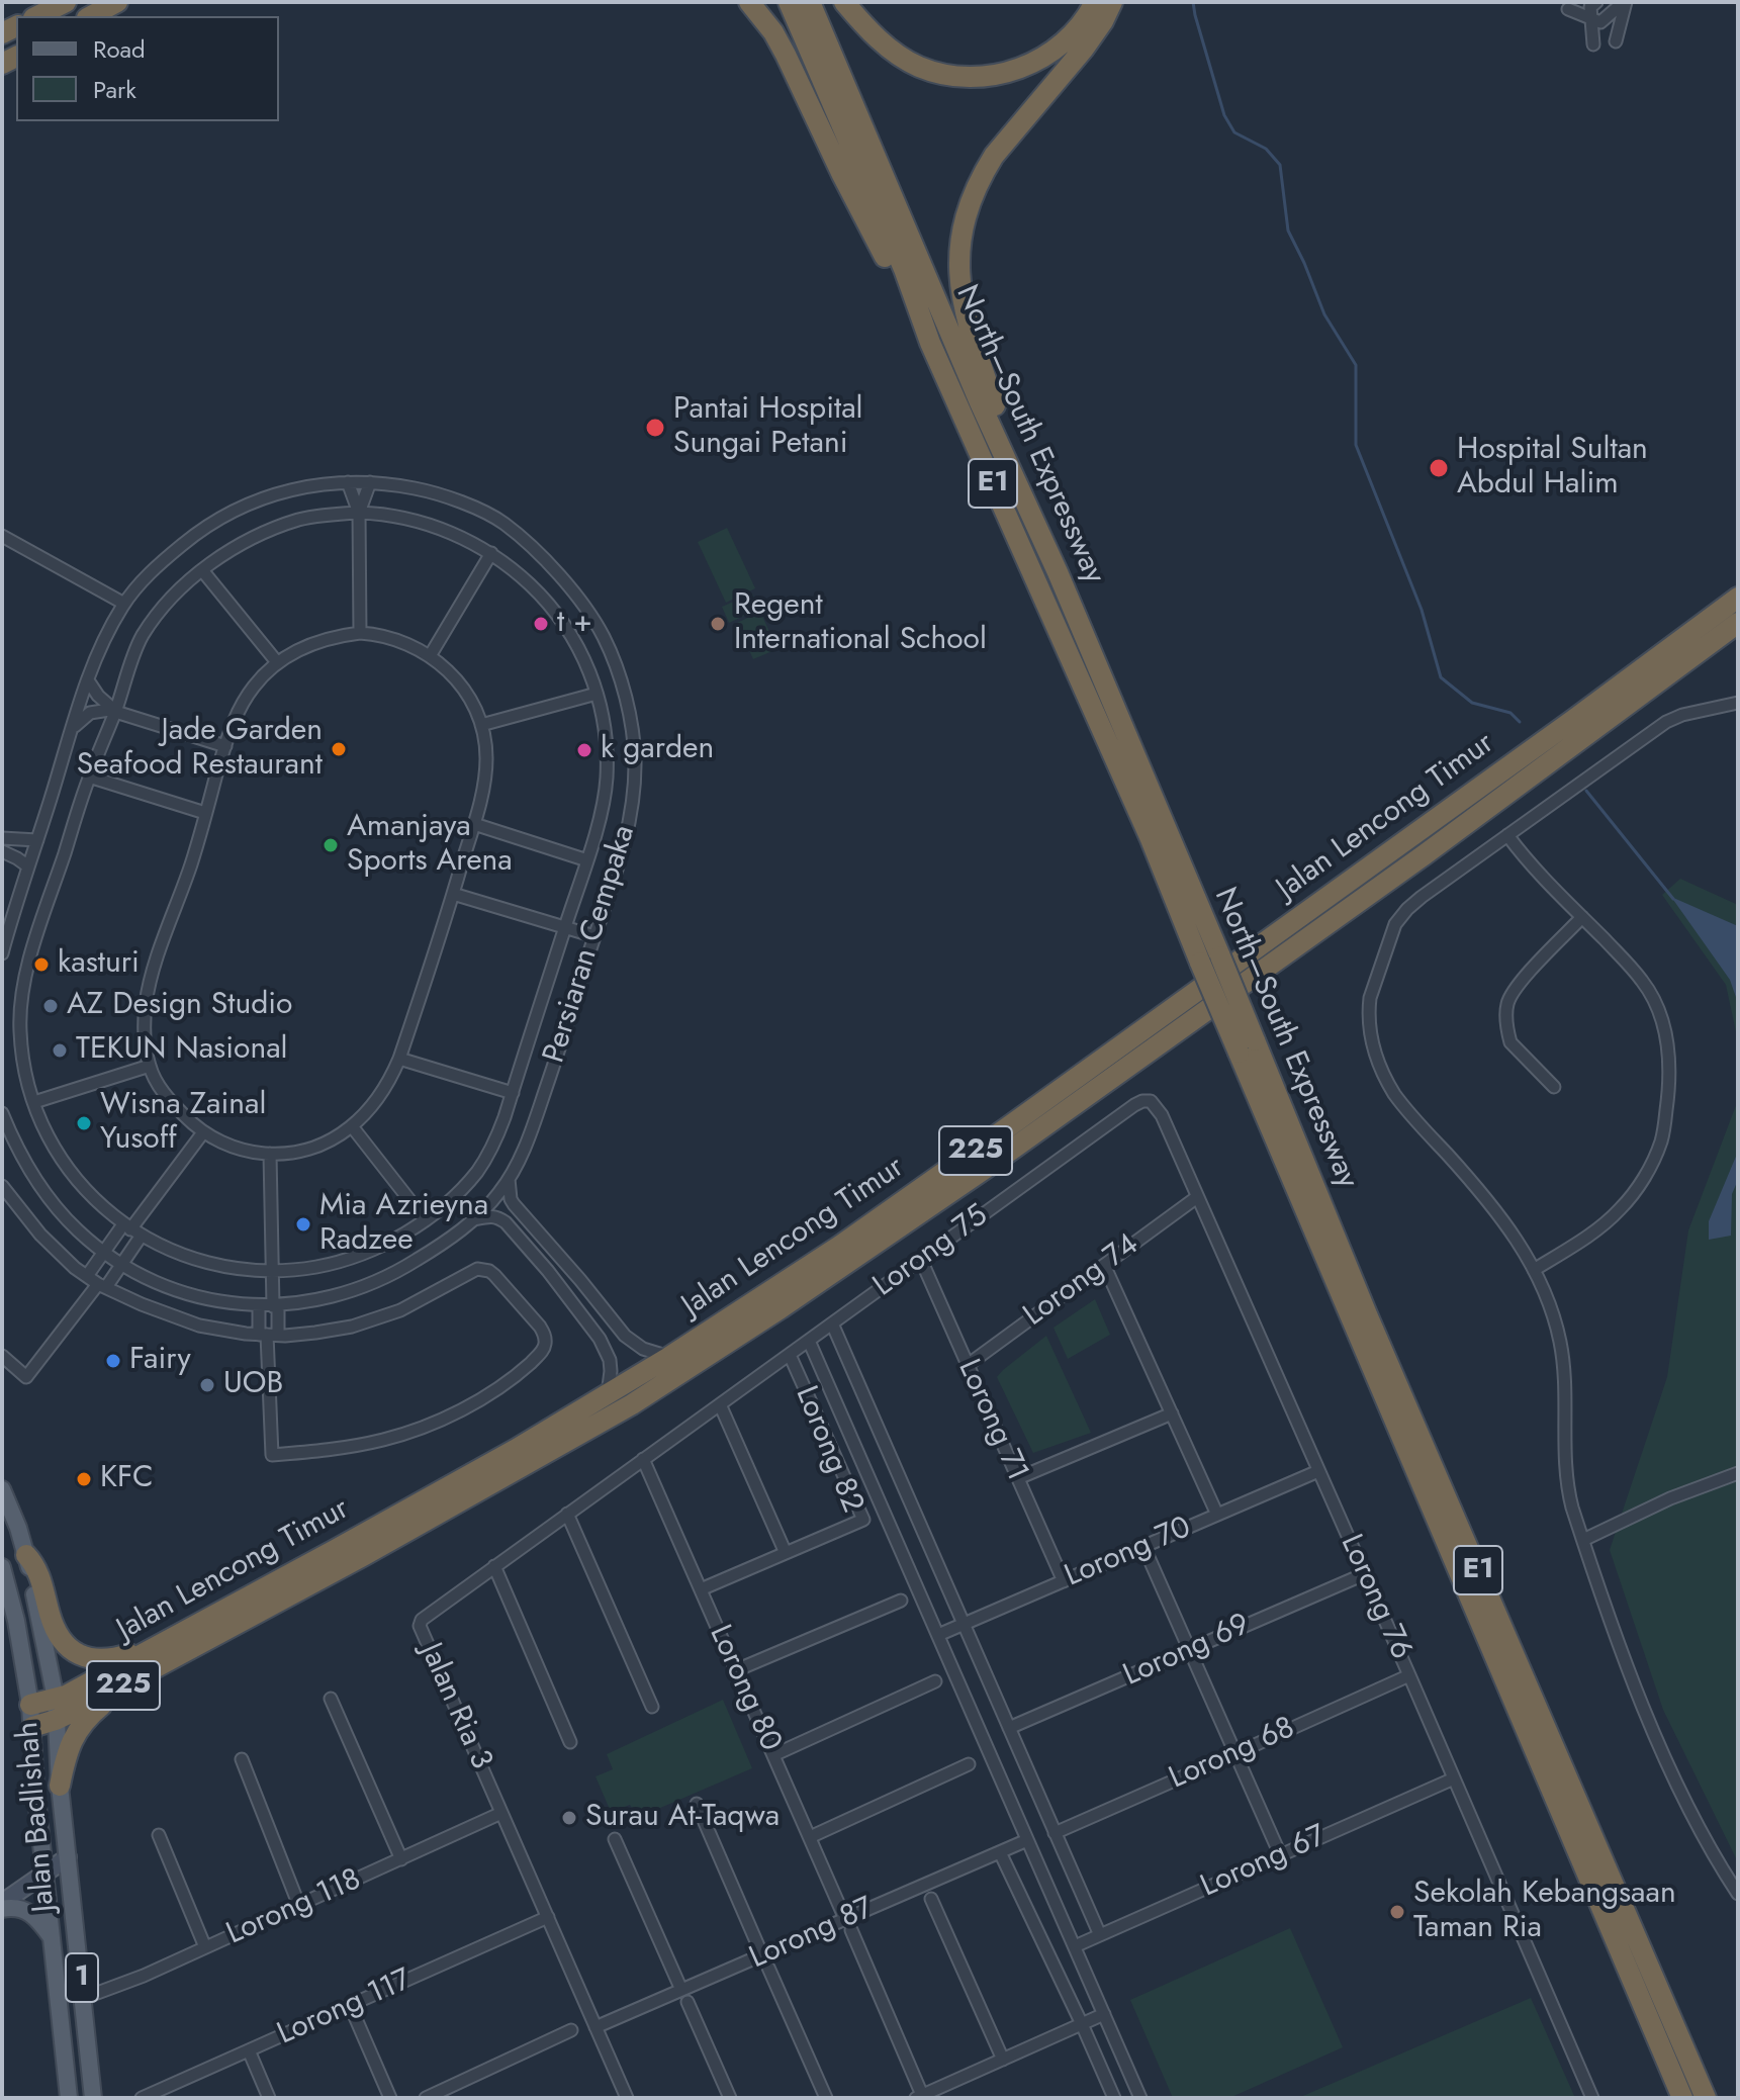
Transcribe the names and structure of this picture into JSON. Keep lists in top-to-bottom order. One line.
{"streets":{"highway":["North–South Expressway","E1","Jalan Lencong Timur","225"],"main road":["Jalan Badlishah","1"],"street":["Persiaran Cempaka","Lorong 75","Lorong 74","Lorong 71","Lorong 82","Lorong 70","Lorong 76","Lorong 69","Lorong 80","Jalan Ria 3","Lorong 68","Lorong 67","Lorong 118","Lorong 87","Lorong 117"]},"crossings":[["Jalan Lencong Timur","Jalan Badlishah"],["Lorong 75","Lorong 71"],["Lorong 75","Lorong 76"],["Lorong 75","Jalan Ria 3"],["Lorong 74","Lorong 71"],["Lorong 74","Lorong 76"],["Lorong 71","Lorong 70"],["Lorong 82","Lorong 80"],["Lorong 82","Jalan Ria 3"],["Lorong 70","Lorong 76"],["Lorong 76","Lorong 69"],["Lorong 76","Lorong 68"],["Lorong 76","Lorong 67"],["Lorong 80","Jalan Ria 3"],["Lorong 80","Lorong 87"],["Jalan Ria 3","Lorong 118"],["Jalan Ria 3","Lorong 87"],["Jalan Ria 3","Lorong 117"],["Jalan Badlishah","Lorong 118"]],"places":["Pantai Hospital Sungai Petani","Hospital Sultan Abdul Halim","t +","Regent International School","Jade Garden Seafood Restaurant","k garden","Amanjaya Sports Arena","kasturi","AZ Design Studio","TEKUN Nasional","Wisna Zainal Yusoff","Mia Azrieyna Radzee","Fairy","UOB","KFC","Surau At-Taqwa","Sekolah Kebangsaan Taman Ria"],"legend":["Road","Park"]}
